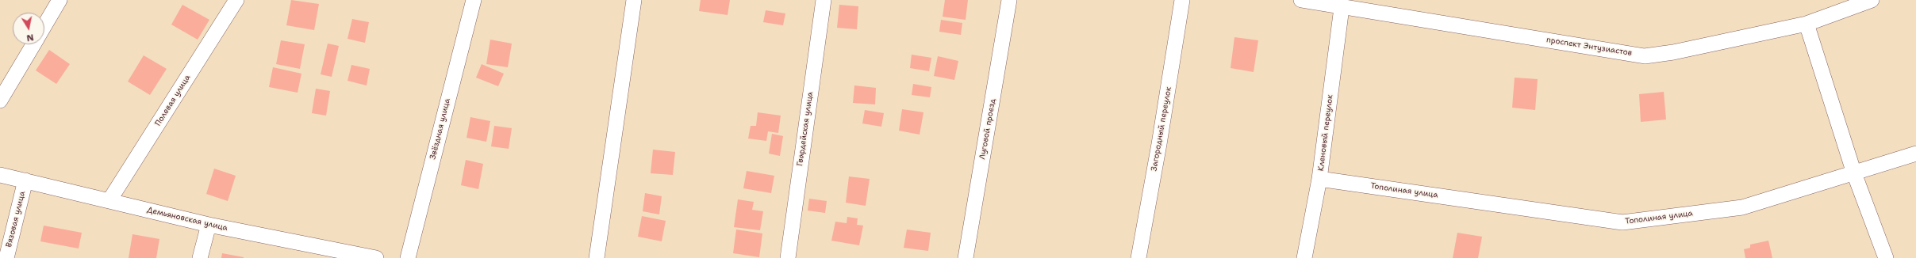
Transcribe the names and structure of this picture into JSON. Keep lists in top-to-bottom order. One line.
{"streets":{"street":["проспект Энтузиастов","Полевая улица","Звёздная улица","Гвардейская улица","Луговой проезд","Загородный переулок","Кленовый переулок","Тополиная улица","Вязовая улица","Демьяновская улица"]},"crossings":[["проспект Энтузиастов","Кленовый переулок"],["Полевая улица","Демьяновская улица"],["Кленовый переулок","Тополиная улица"],["Вязовая улица","Демьяновская улица"]],"north":"bottom"}
